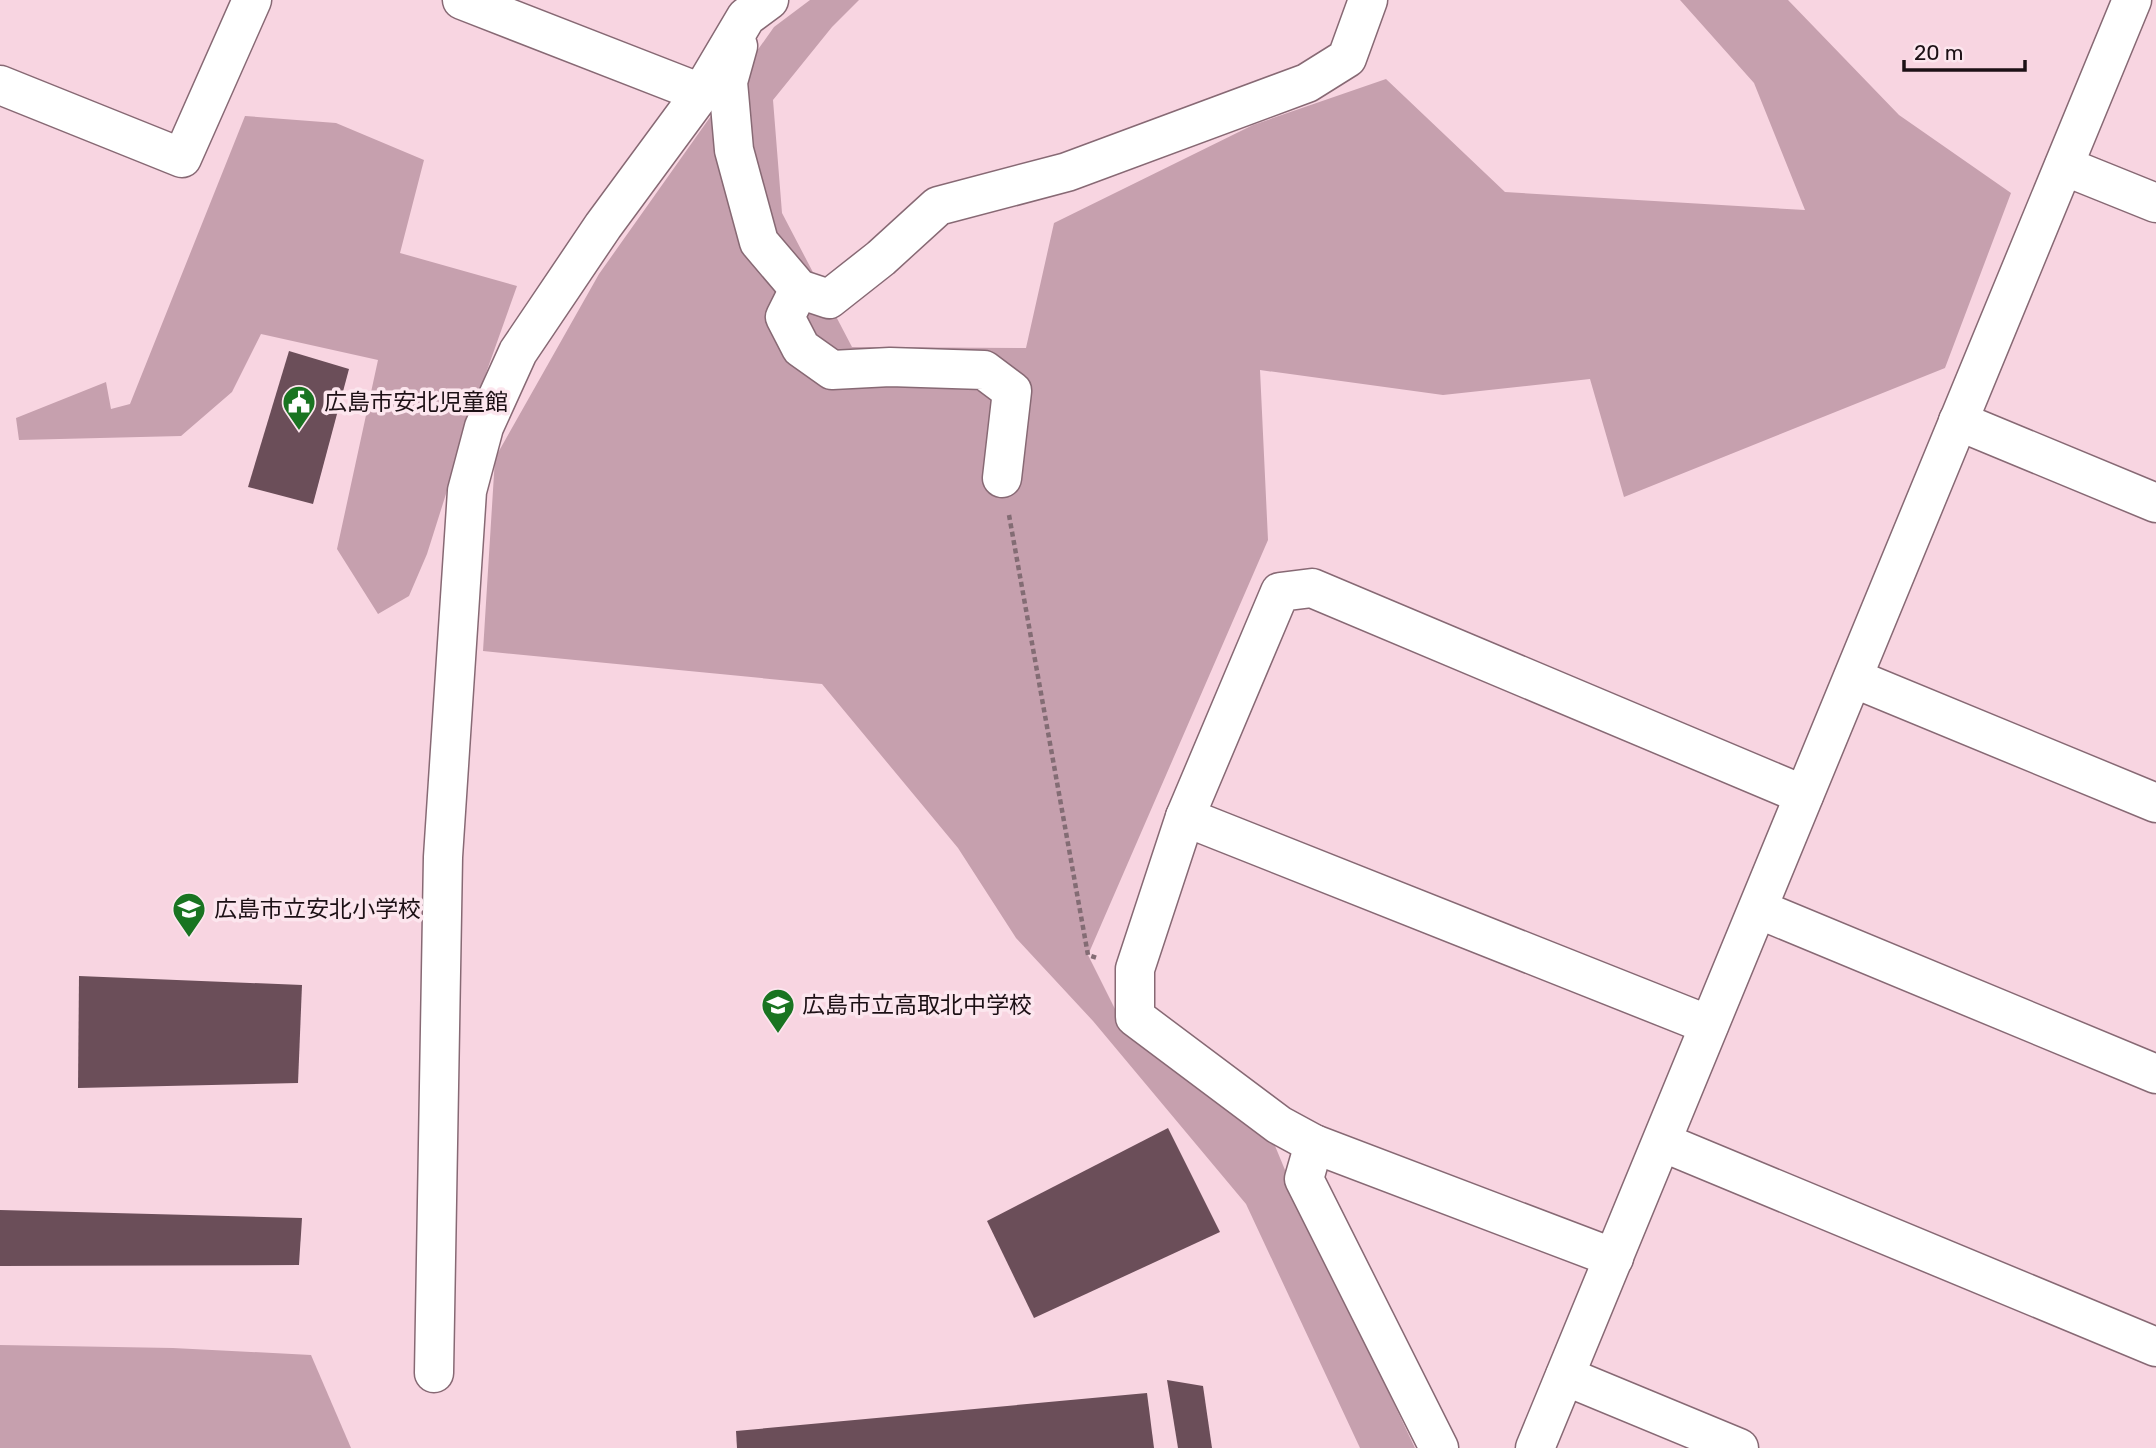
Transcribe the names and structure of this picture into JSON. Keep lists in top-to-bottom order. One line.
{"places":{"public building":["広島市安北児童館"],"school or university":["広島市立安北小学校","広島市立高取北中学校"]},"scale_bar":"20 m"}
